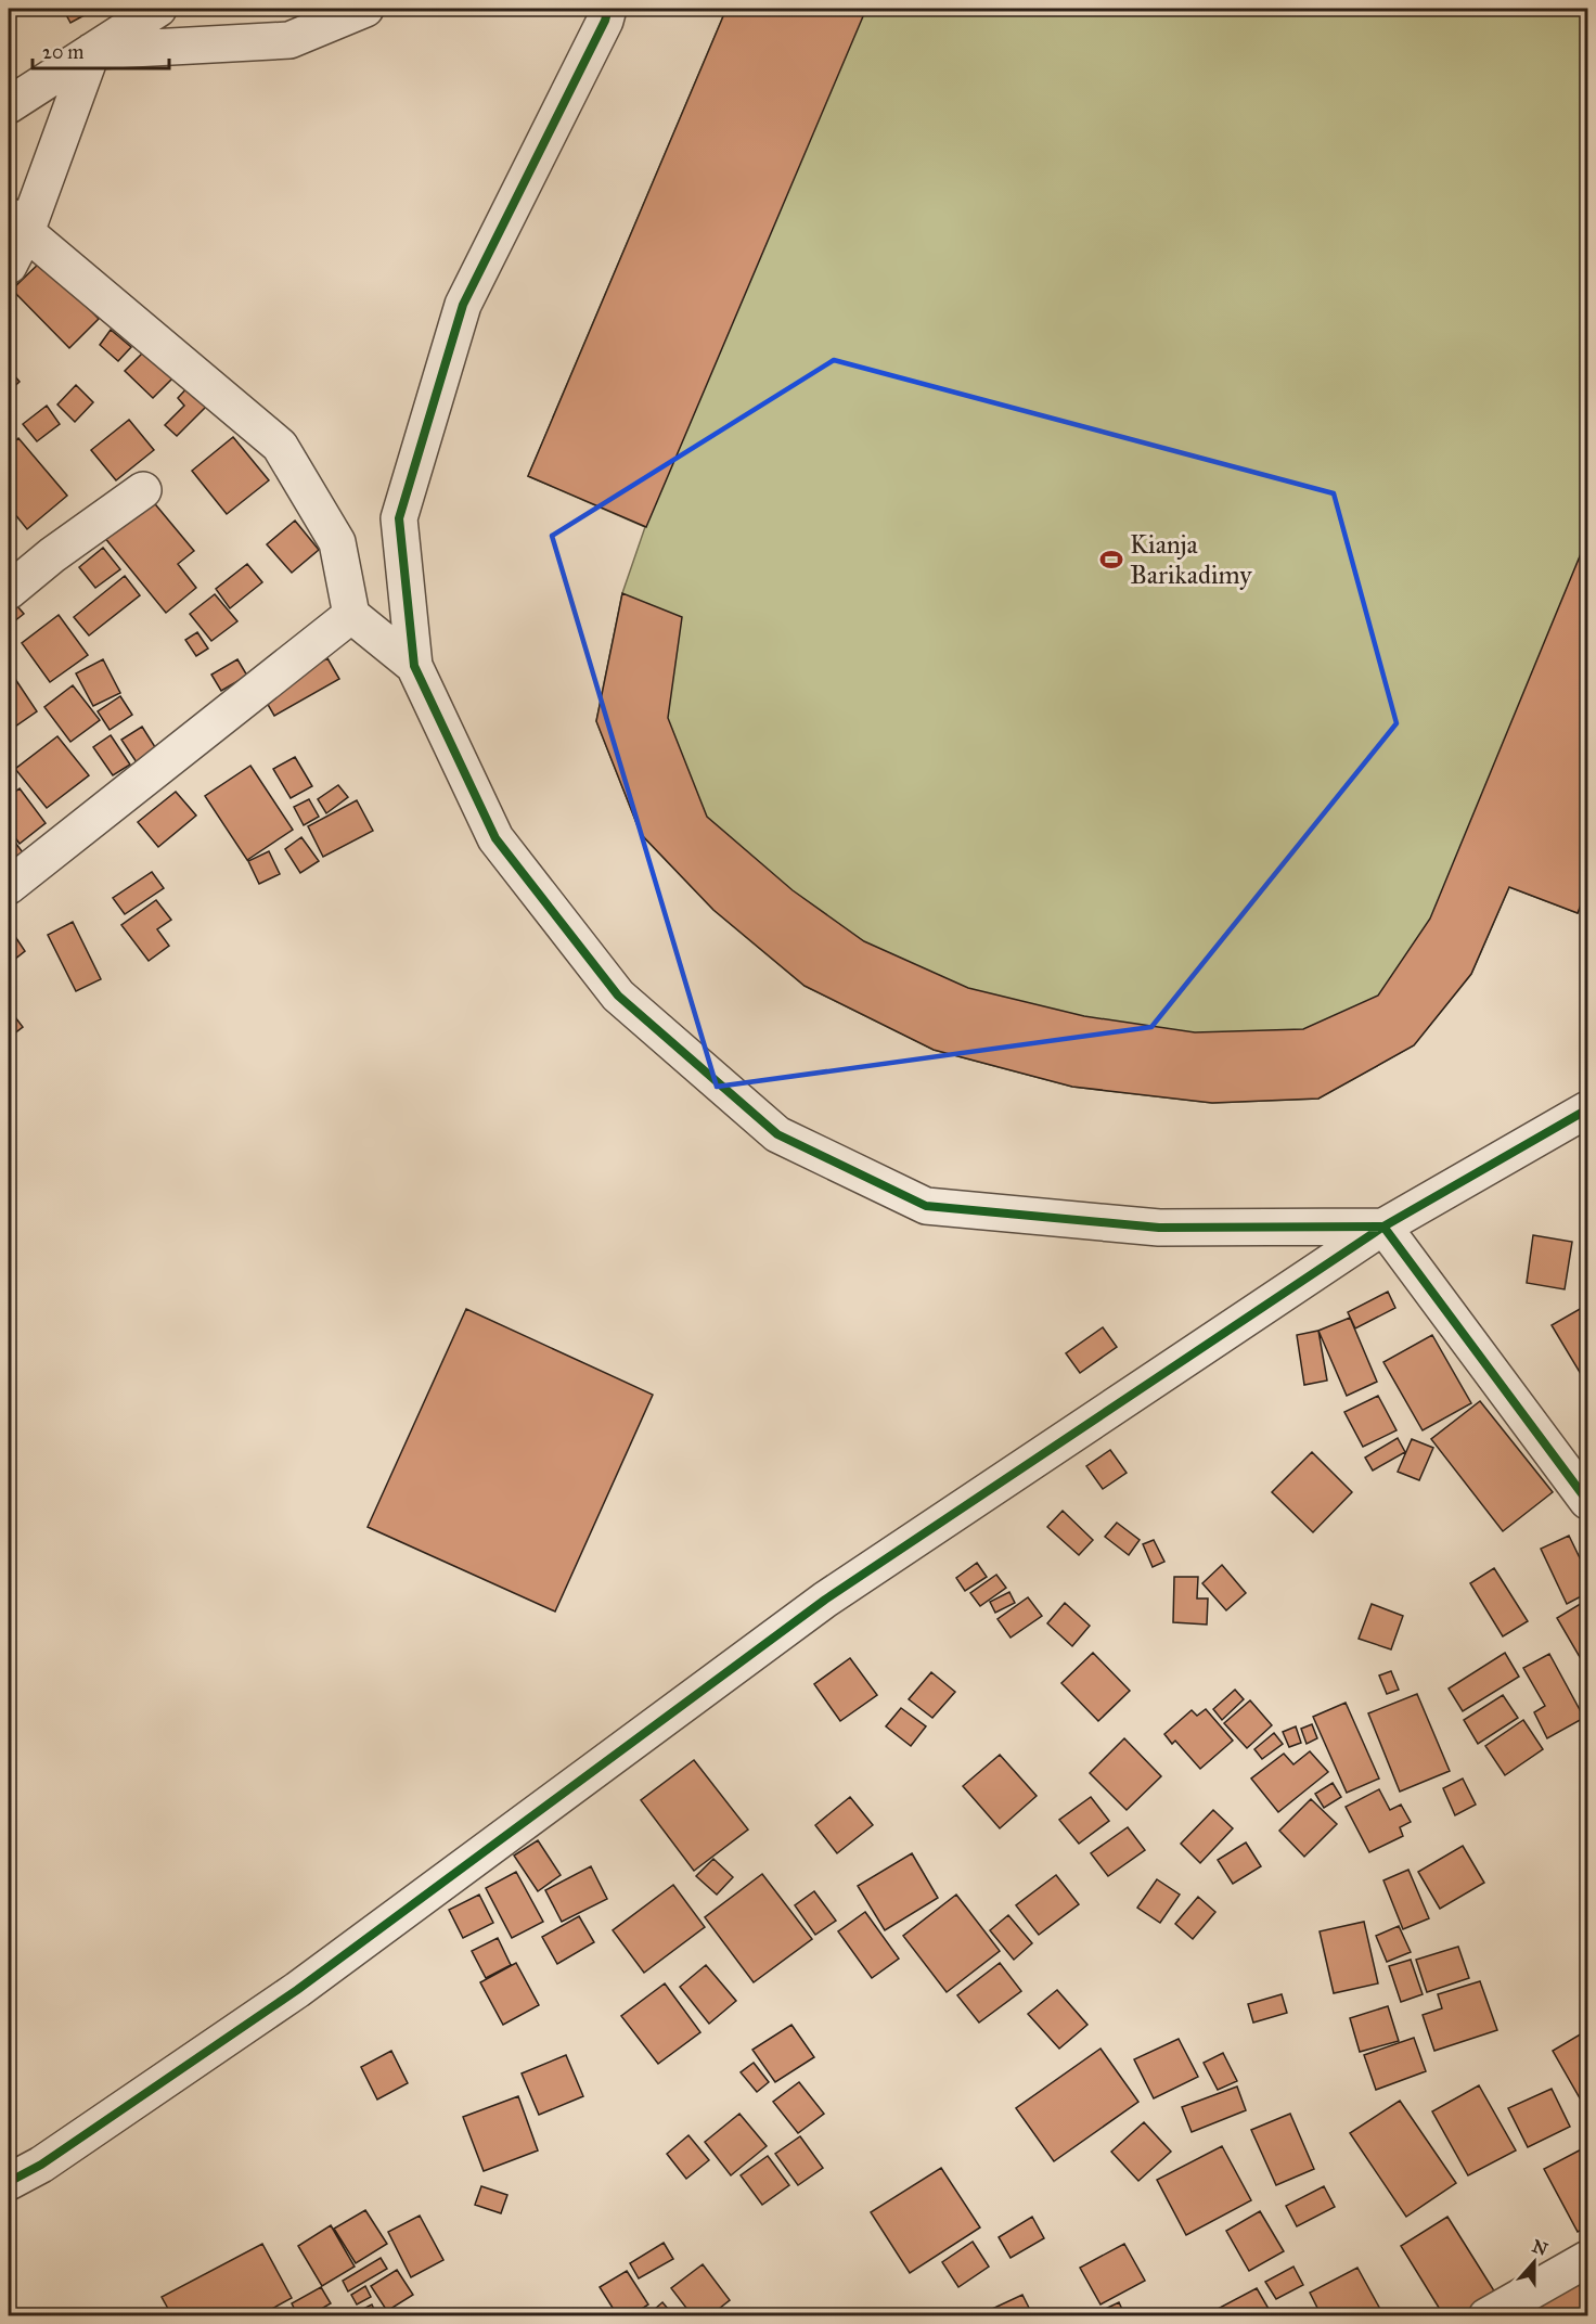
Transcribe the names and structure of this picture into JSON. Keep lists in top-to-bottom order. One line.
{"places":{"sports":["Kianja Barikadimy"]},"scale_bar":"20 m","north":"top"}
